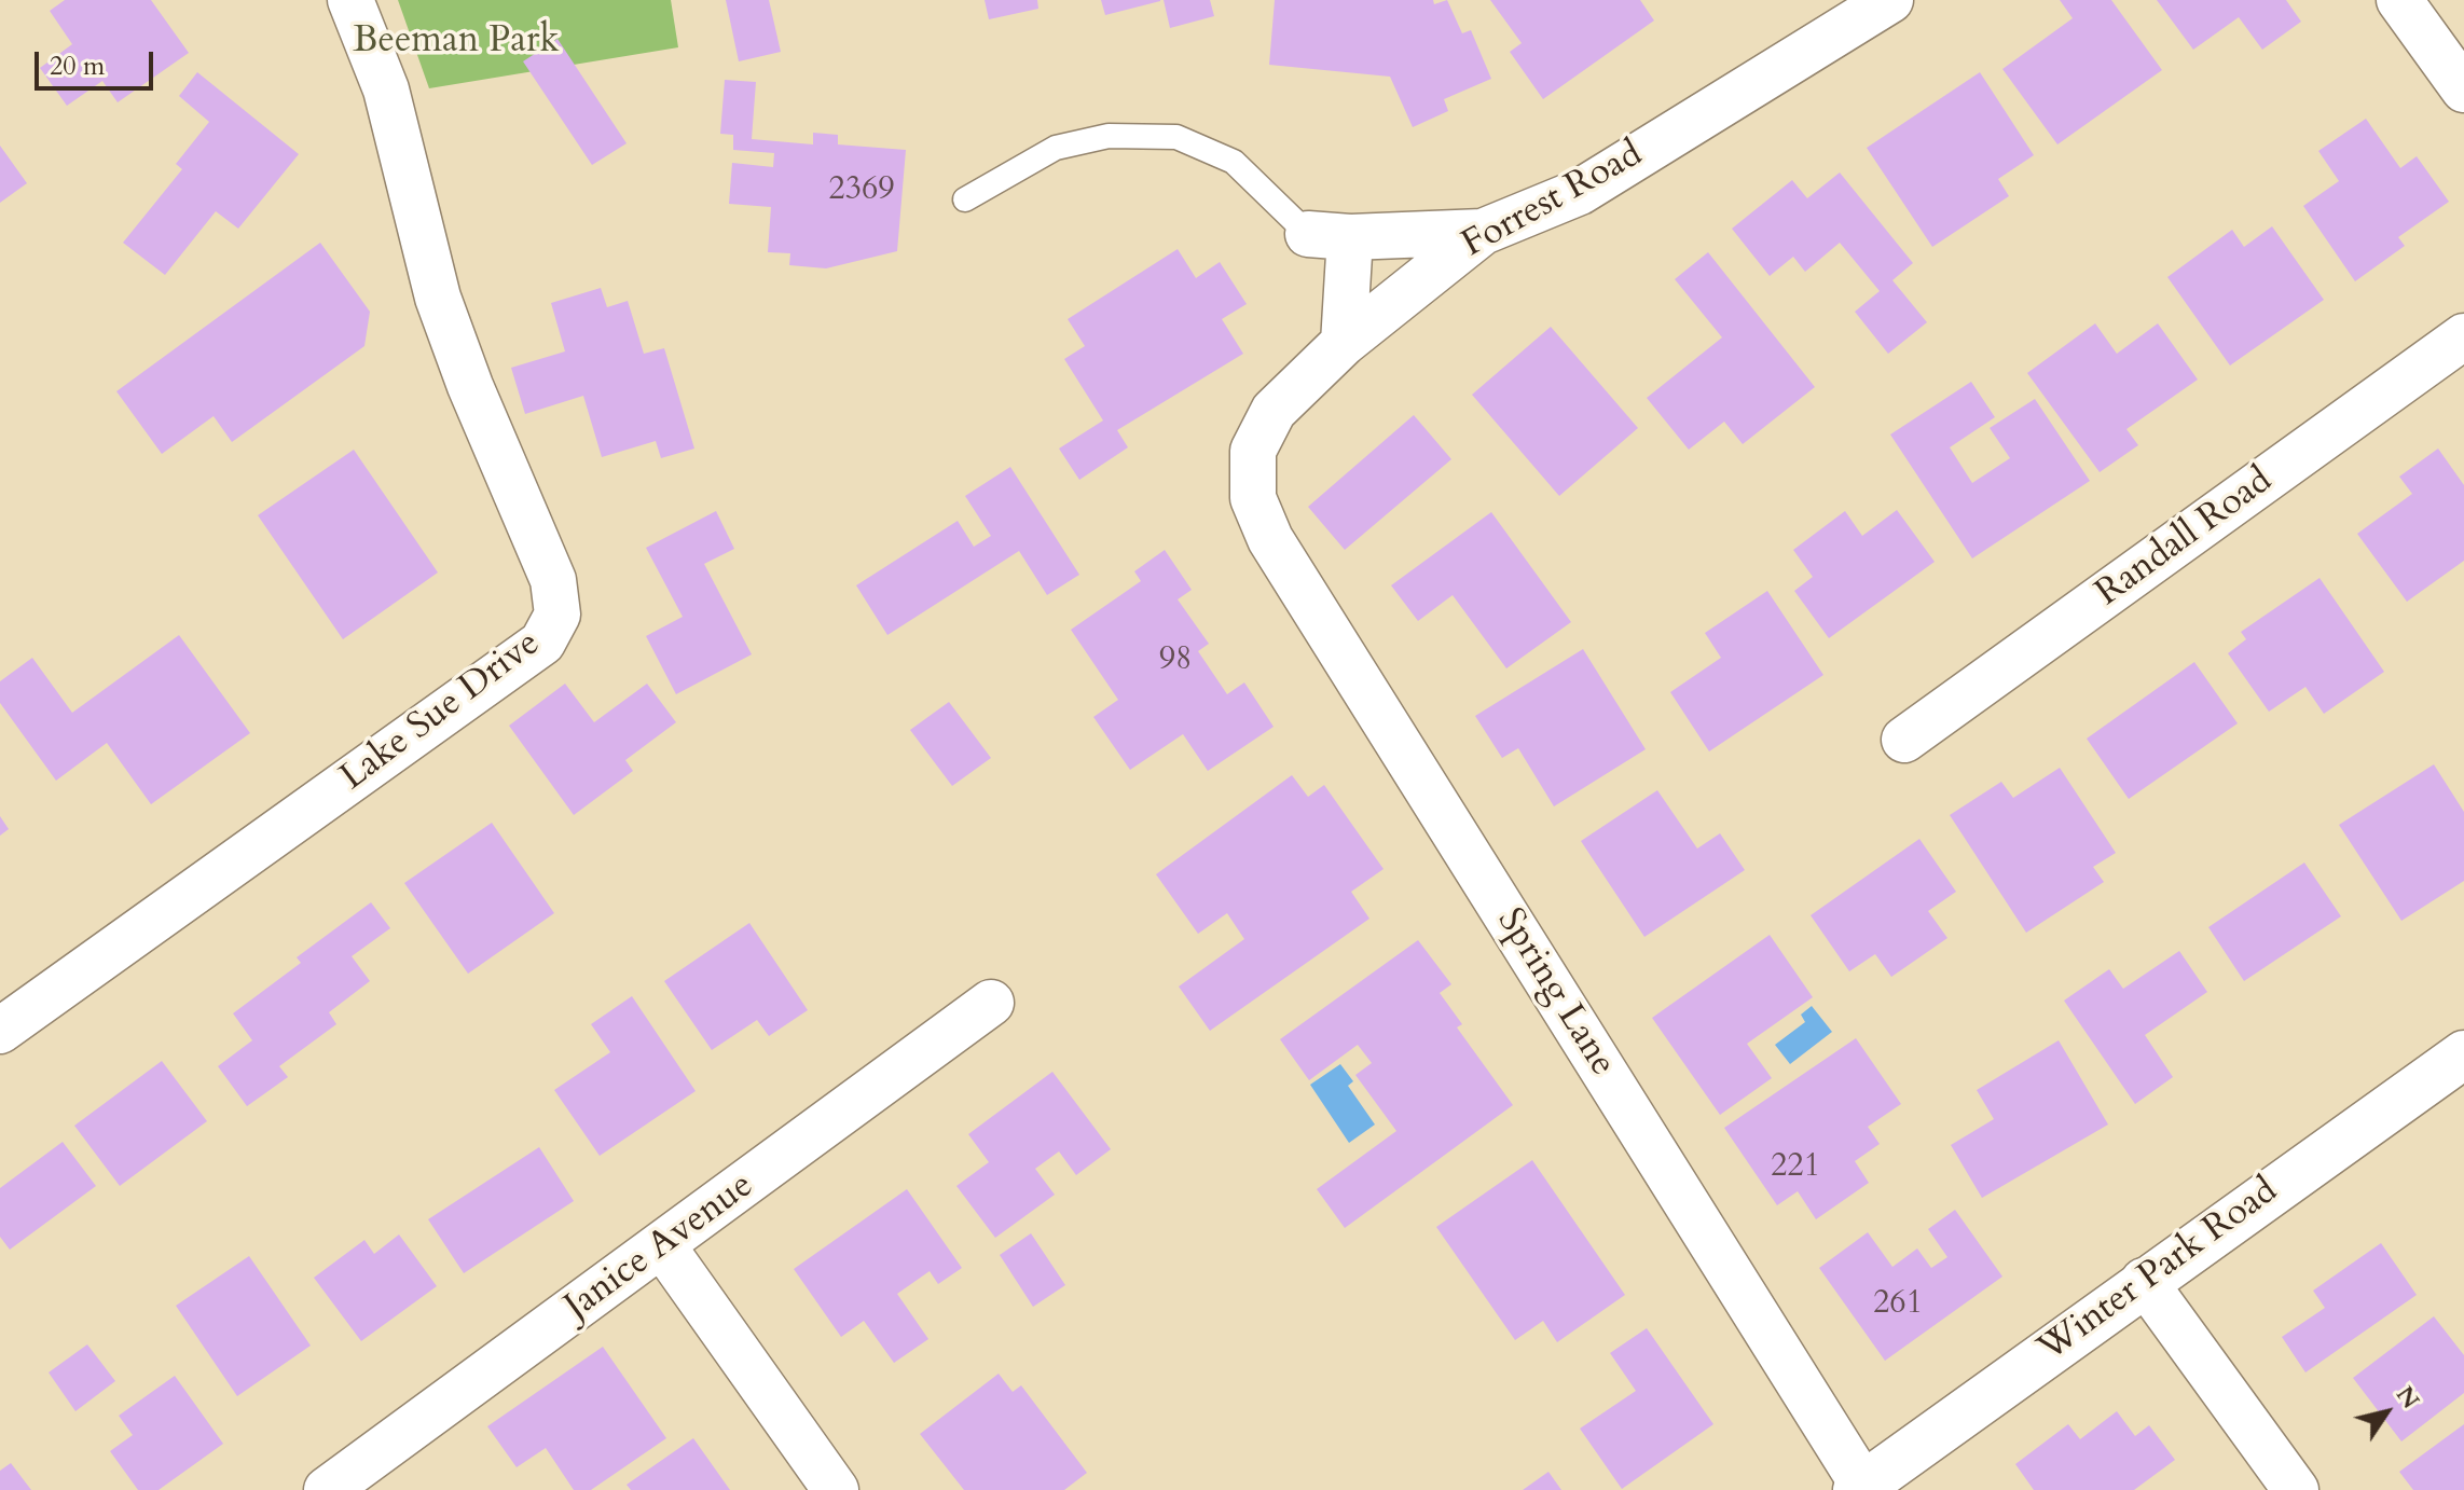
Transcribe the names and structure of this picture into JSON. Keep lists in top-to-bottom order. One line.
{"streets":{"street":["Forrest Road","Randall Road","Lake Sue Drive","Spring Lane","Janice Avenue","Winter Park Road"]},"crossings":[["Forrest Road","Spring Lane"],["Spring Lane","Winter Park Road"]],"parks":["Beeman Park"],"house_numbers":["2369","98","221","261"],"scale_bar":"20 m","north":"top right"}
